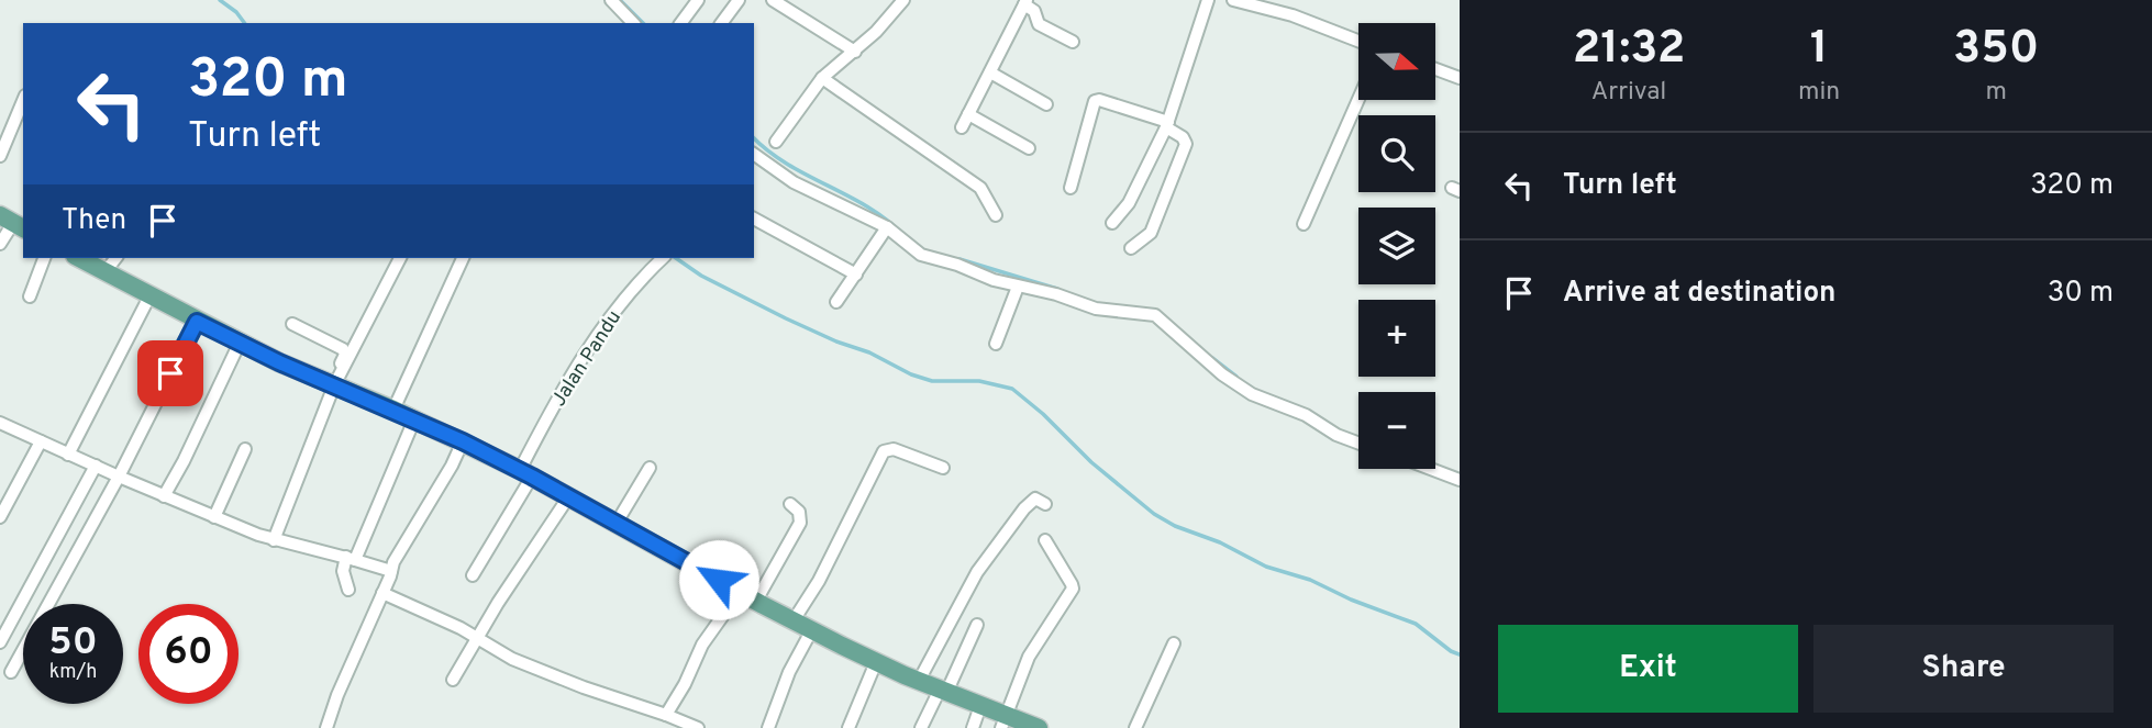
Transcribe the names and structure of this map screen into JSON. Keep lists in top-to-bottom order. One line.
{"streets":{"street":["Jalan Pandu"]},"north":"right","page":{"eta":["21:32","Arrival","1","min","350","m"],"map_buttons":["+","−"],"turn":["320 m","Turn left"],"list":[{"name":"Turn left","value":"320 m"},{"name":"Arrive at destination","value":"30 m"}],"then":"Then","speed":"50 km/h","limit":"60","buttons":["Exit","Share"]}}
